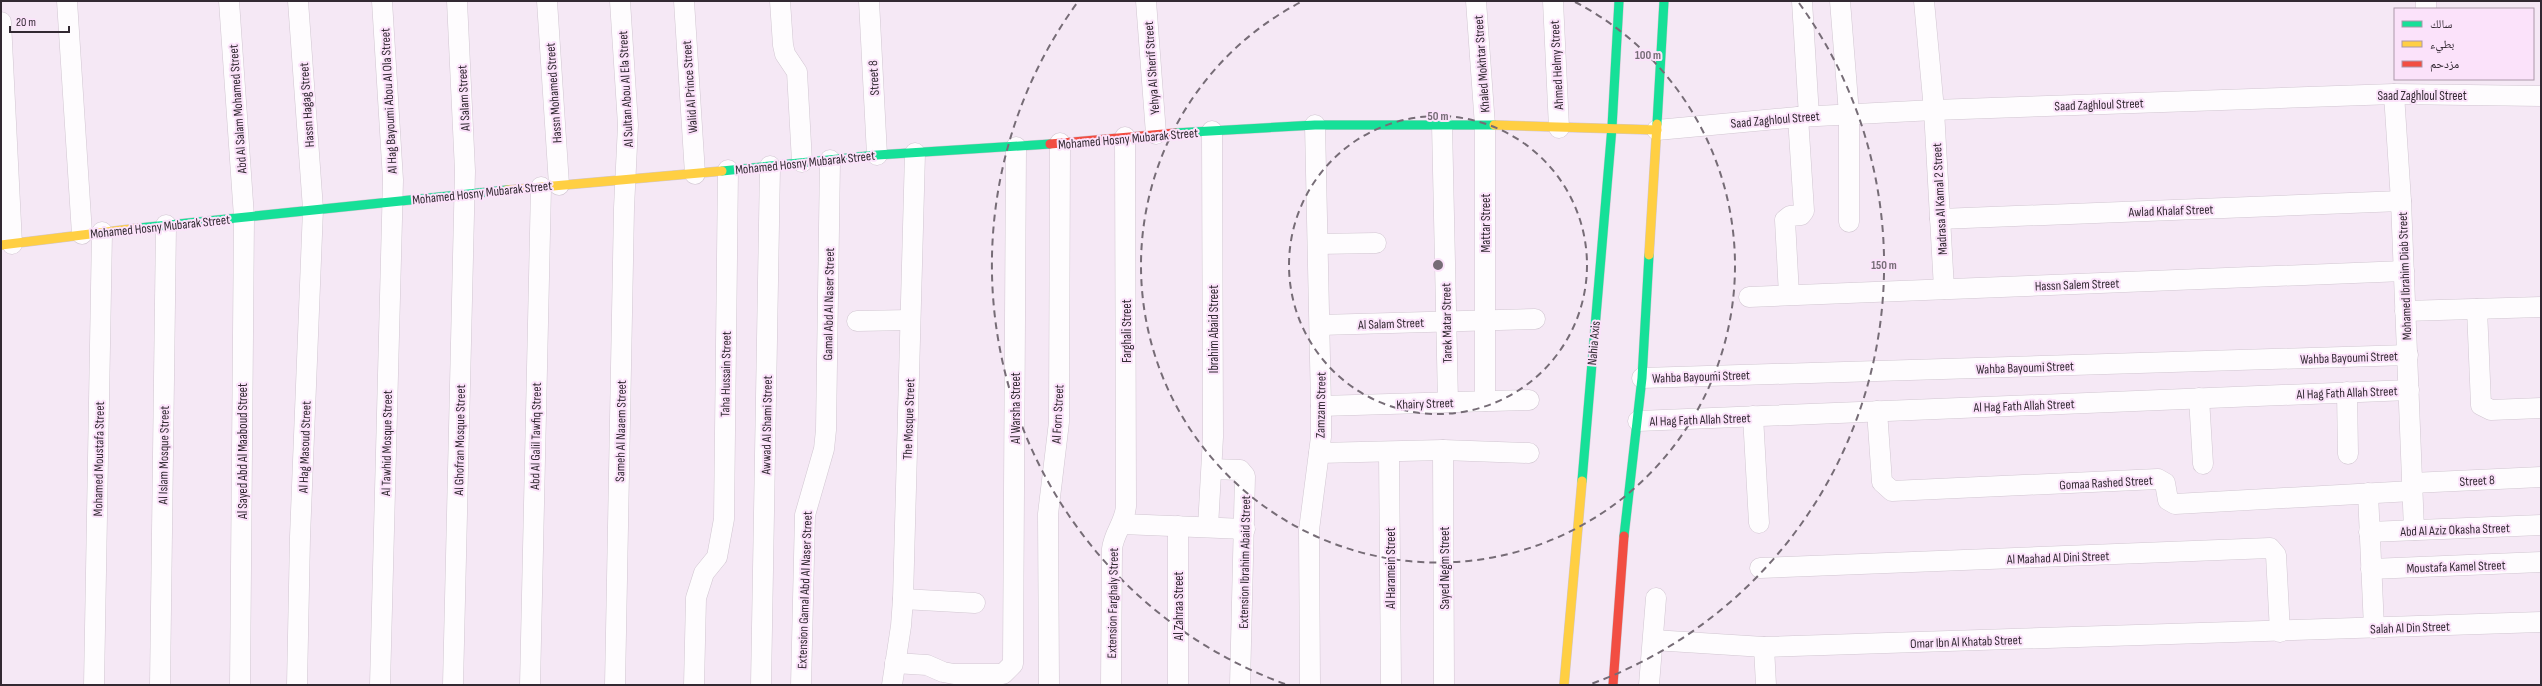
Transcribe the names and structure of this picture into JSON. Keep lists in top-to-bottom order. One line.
{"streets":{"street":["Khaled Mokhtar Street","Ahmed Helmy Street","Yehya Al Sherif Street","Street 8","Walid Al Prince Street","Al Sultan Abou Al Ela Street","Hassn Mohamed Street","Saad Zaghloul Street","Al Salam Street","Al Hag Bayoumi Abou Al Ola Street","Hassn Hagag Street","Abd Al Salam Mohamed Street","Mohamed Hosny Mubarak Street","Madrasa Al Kamal 2 Street","Awlad Khalaf Street","Mattar Street","Mohamed Ibrahim Diab Street","Hassn Salem Street","Gamal Abd Al Naser Street","Tarek Matar Street","Ibrahim Abaid Street","Farghali Street","Nahia Axis","Wahba Bayoumi Street","Taha Hussain Street","Al Hag Fath Allah Street","Khairy Street","Zamzam Street","Al Warsha Street","Al Forn Street","The Mosque Street","Awwad Al Shami Street","Sameh Al Naaem Street","Abd Al Galil Tawfiq Street","Al Ghofran Mosque Street","Al Tawhid Mosque Street","Al Hag Masoud Street","Al Sayed Abd Al Maaboud Street","Al Islam Mosque Street","Mohamed Moustafa Street","Gomaa Rashed Street","Abd Al Aziz Okasha Street","Al Maahad Al Dini Street","Extension Ibrahim Abaid Street","Moustafa Kamel Street","Al Haramein Street","Sayed Negm Street","Extension Gamal Abd Al Naser Street","Extension Farghaly Street","Al Zahraa Street","Salah Al Din Street","Omar Ibn Al Khatab Street"]},"crossings":[["Khaled Mokhtar Street","Mohamed Hosny Mubarak Street"],["Khaled Mokhtar Street","Mattar Street"],["Ahmed Helmy Street","Mohamed Hosny Mubarak Street"],["Yehya Al Sherif Street","Mohamed Hosny Mubarak Street"],["Street 8","Mohamed Hosny Mubarak Street"],["Street 8","Mohamed Ibrahim Diab Street"],["Street 8","Gomaa Rashed Street"],["Walid Al Prince Street","Mohamed Hosny Mubarak Street"],["Al Sultan Abou Al Ela Street","Mohamed Hosny Mubarak Street"],["Al Sultan Abou Al Ela Street","Sameh Al Naaem Street"],["Hassn Mohamed Street","Mohamed Hosny Mubarak Street"],["Hassn Mohamed Street","Abd Al Galil Tawfiq Street"],["Saad Zaghloul Street","Mohamed Hosny Mubarak Street"],["Saad Zaghloul Street","Madrasa Al Kamal 2 Street"],["Saad Zaghloul Street","Mohamed Ibrahim Diab Street"],["Al Salam Street","Mohamed Hosny Mubarak Street"],["Al Salam Street","Mattar Street"],["Al Salam Street","Tarek Matar Street"],["Al Salam Street","Zamzam Street"],["Al Salam Street","Al Ghofran Mosque Street"],["Al Hag Bayoumi Abou Al Ola Street","Mohamed Hosny Mubarak Street"],["Al Hag Bayoumi Abou Al Ola Street","Al Tawhid Mosque Street"],["Hassn Hagag Street","Mohamed Hosny Mubarak Street"],["Hassn Hagag Street","Al Hag Masoud Street"],["Abd Al Salam Mohamed Street","Mohamed Hosny Mubarak Street"],["Abd Al Salam Mohamed Street","Al Sayed Abd Al Maaboud Street"],["Mohamed Hosny Mubarak Street","Mattar Street"],["Mohamed Hosny Mubarak Street","Gamal Abd Al Naser Street"],["Mohamed Hosny Mubarak Street","Tarek Matar Street"],["Mohamed Hosny Mubarak Street","Ibrahim Abaid Street"],["Mohamed Hosny Mubarak Street","Farghali Street"],["Mohamed Hosny Mubarak Street","Nahia Axis"],["Mohamed Hosny Mubarak Street","Taha Hussain Street"],["Mohamed Hosny Mubarak Street","Zamzam Street"],["Mohamed Hosny Mubarak Street","Al Warsha Street"],["Mohamed Hosny Mubarak Street","Al Forn Street"],["Mohamed Hosny Mubarak Street","The Mosque Street"],["Mohamed Hosny Mubarak Street","Awwad Al Shami Street"],["Mohamed Hosny Mubarak Street","Sameh Al Naaem Street"],["Mohamed Hosny Mubarak Street","Abd Al Galil Tawfiq Street"],["Mohamed Hosny Mubarak Street","Al Ghofran Mosque Street"],["Mohamed Hosny Mubarak Street","Al Tawhid Mosque Street"],["Mohamed Hosny Mubarak Street","Al Hag Masoud Street"],["Mohamed Hosny Mubarak Street","Al Sayed Abd Al Maaboud Street"],["Mohamed Hosny Mubarak Street","Al Islam Mosque Street"],["Mohamed Hosny Mubarak Street","Mohamed Moustafa Street"],["Madrasa Al Kamal 2 Street","Awlad Khalaf Street"],["Madrasa Al Kamal 2 Street","Hassn Salem Street"],["Awlad Khalaf Street","Mohamed Ibrahim Diab Street"],["Mattar Street","Khairy Street"],["Mohamed Ibrahim Diab Street","Hassn Salem Street"],["Mohamed Ibrahim Diab Street","Wahba Bayoumi Street"],["Mohamed Ibrahim Diab Street","Al Hag Fath Allah Street"],["Mohamed Ibrahim Diab Street","Gomaa Rashed Street"],["Mohamed Ibrahim Diab Street","Abd Al Aziz Okasha Street"],["Gamal Abd Al Naser Street","Extension Gamal Abd Al Naser Street"],["Tarek Matar Street","Khairy Street"],["Ibrahim Abaid Street","Extension Ibrahim Abaid Street"],["Farghali Street","Extension Farghaly Street"],["Al Hag Fath Allah Street","Gomaa Rashed Street"],["Khairy Street","Zamzam Street"],["Al Maahad Al Dini Street","Salah Al Din Street"],["Al Maahad Al Dini Street","Omar Ibn Al Khatab Street"],["Salah Al Din Street","Omar Ibn Al Khatab Street"]],"legend":["سالك","بطيء","مزدحم"],"scale_bar":"20 m","rings":["100 m","50 m","150 m"]}
